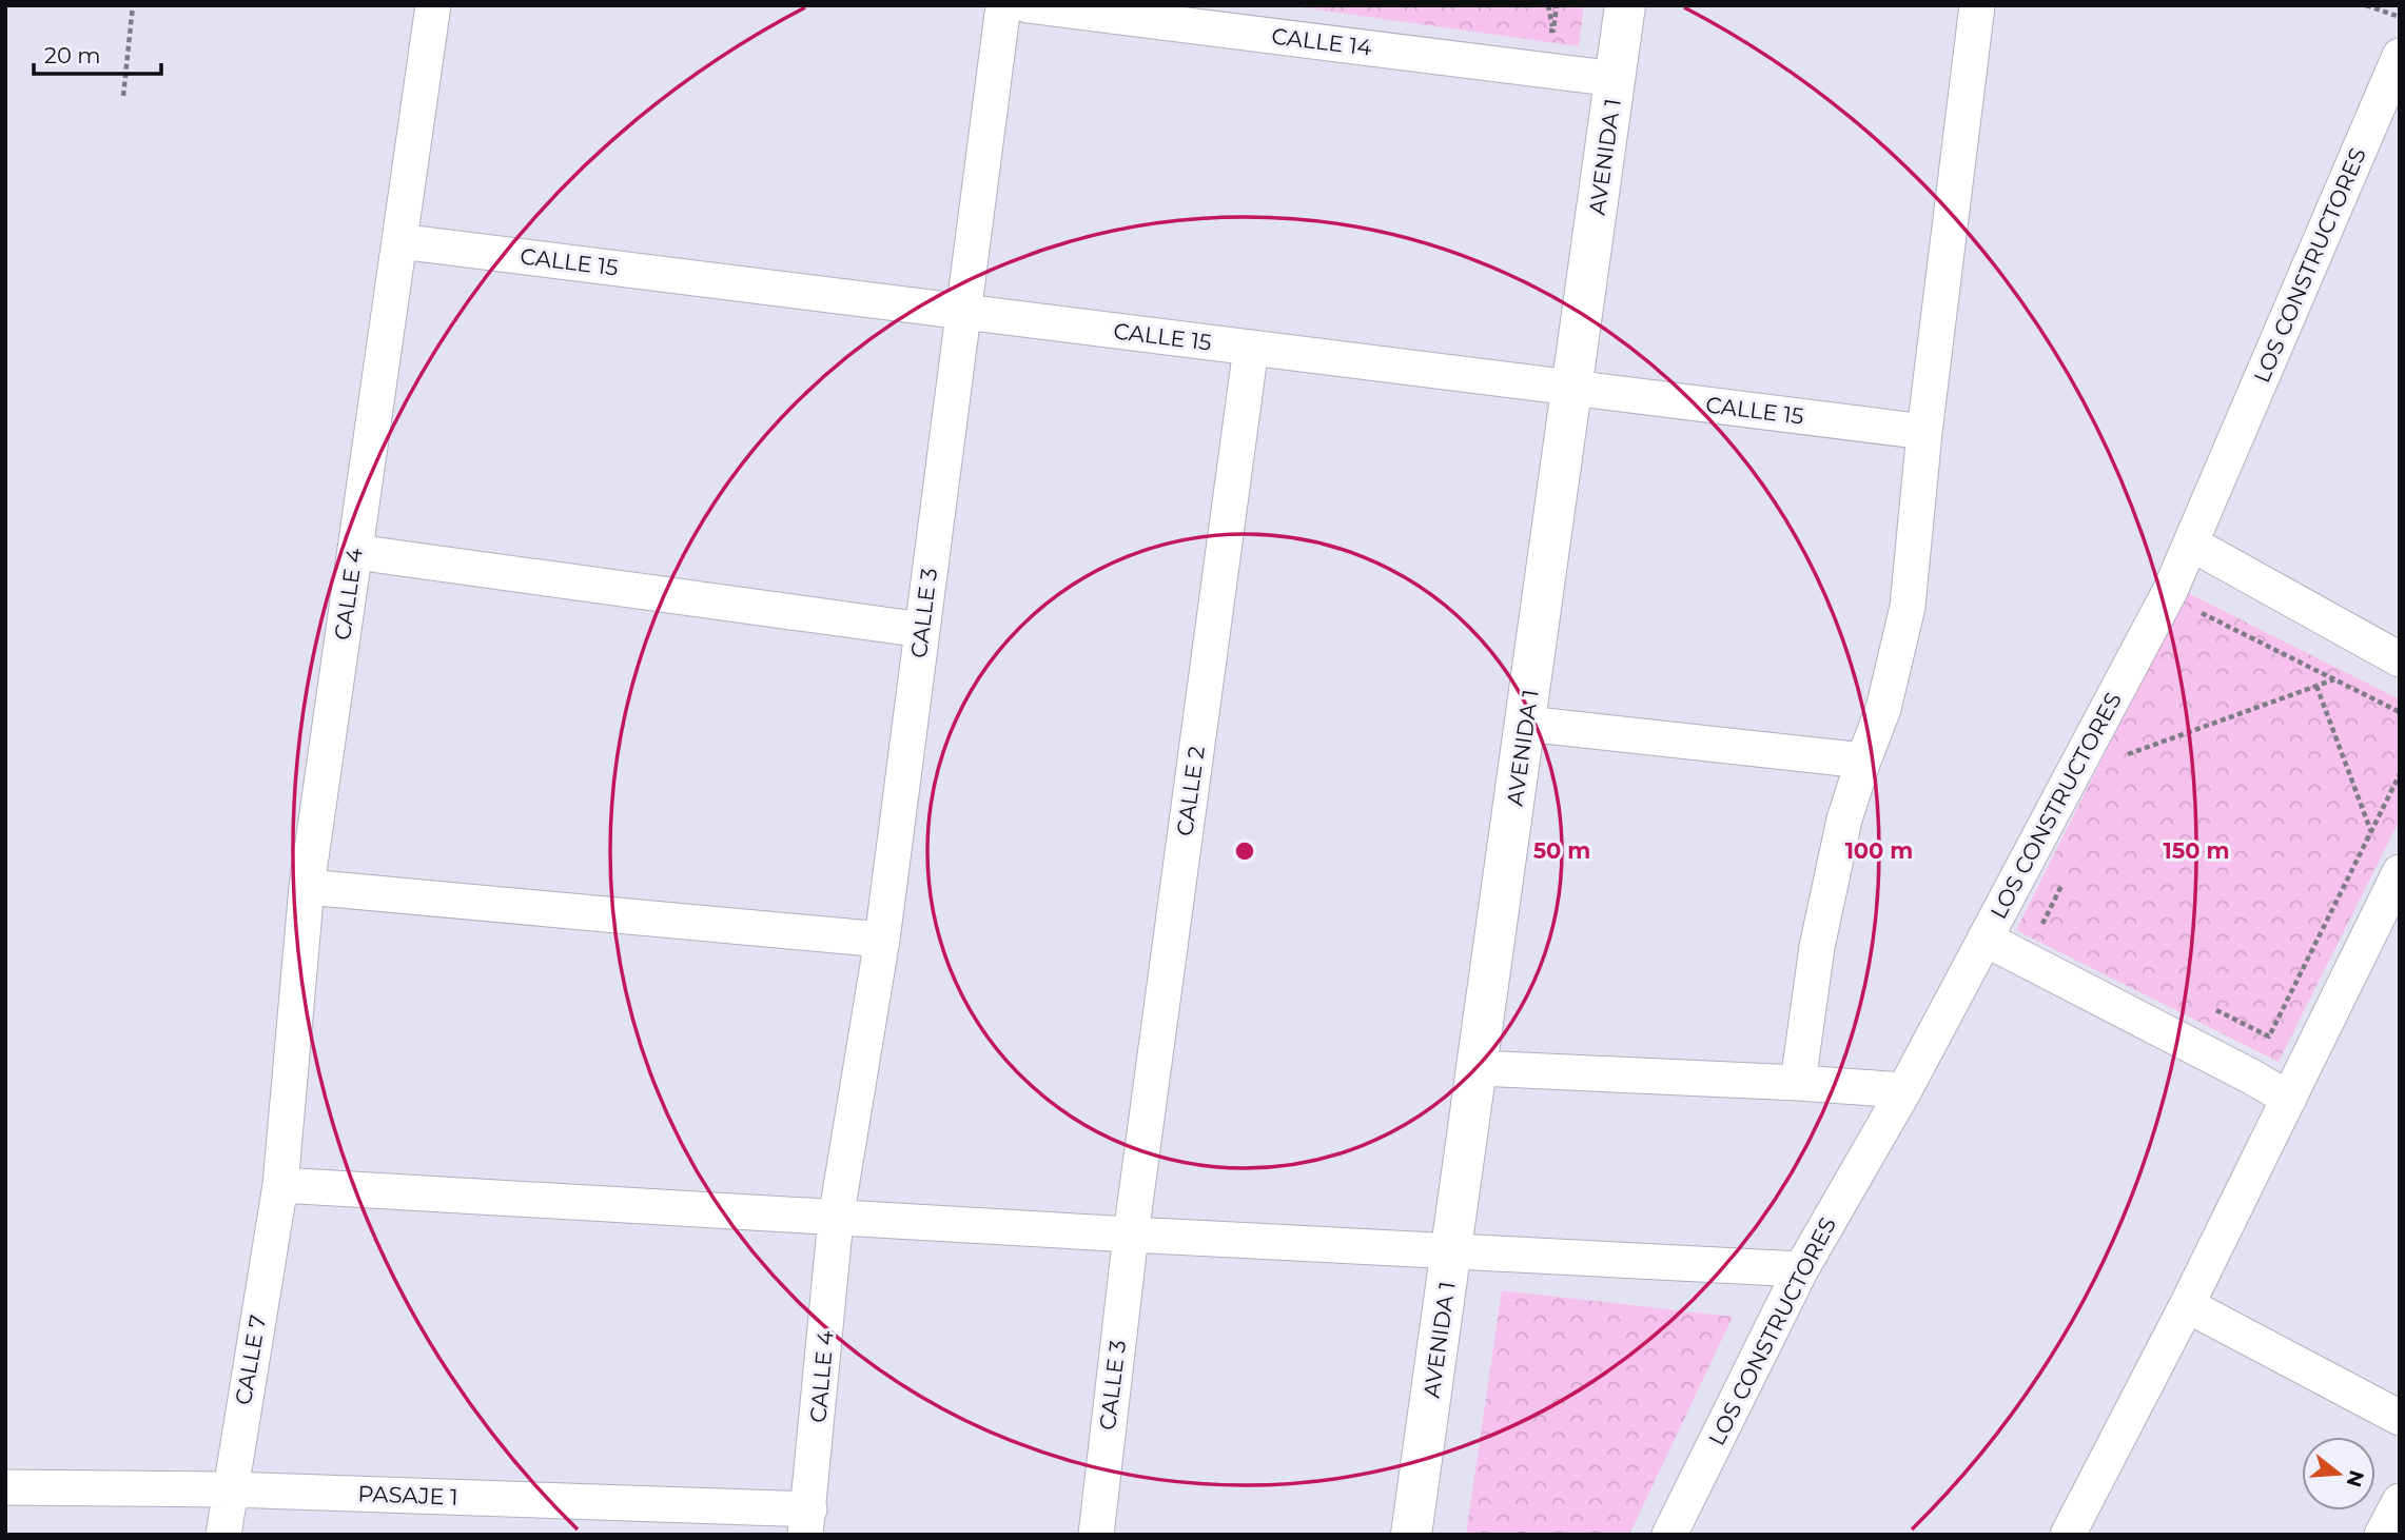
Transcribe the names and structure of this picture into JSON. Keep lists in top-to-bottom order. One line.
{"streets":{"street":["CALLE 14","AVENIDA 1","CALLE 15","LOS CONSTRUCTORES","CALLE 4","CALLE 3","CALLE 2","CALLE 7","PASAJE 1"]},"crossings":[["CALLE 14","AVENIDA 1"],["AVENIDA 1","CALLE 15"],["CALLE 15","CALLE 4"],["CALLE 15","CALLE 3"],["CALLE 15","CALLE 2"],["CALLE 4","CALLE 3"],["CALLE 4","CALLE 7"],["CALLE 4","PASAJE 1"],["CALLE 3","CALLE 2"],["CALLE 7","PASAJE 1"]],"scale_bar":"20 m","north":"right","rings":["50 m","100 m","150 m"]}
